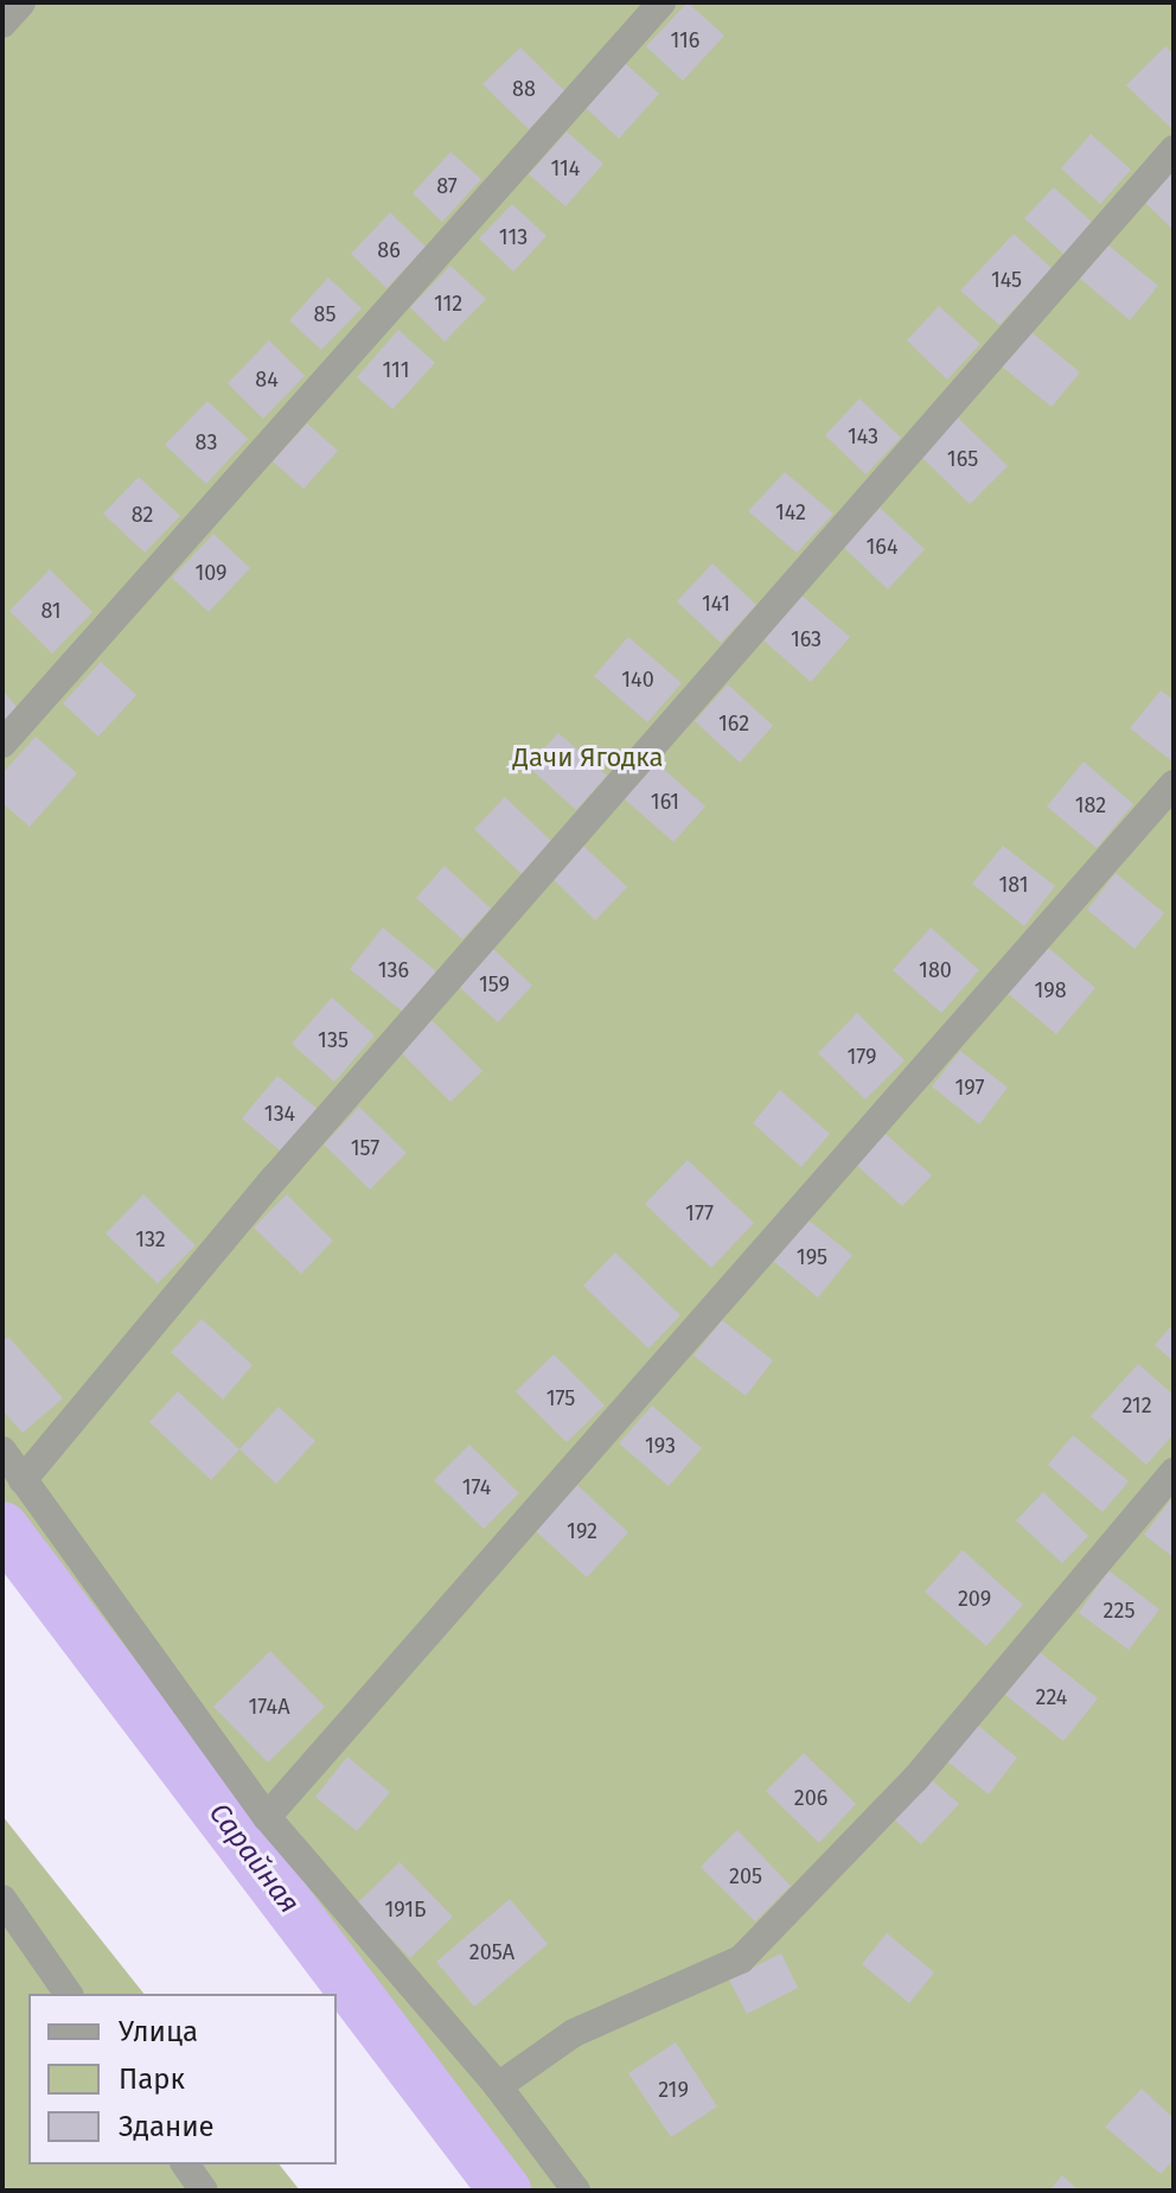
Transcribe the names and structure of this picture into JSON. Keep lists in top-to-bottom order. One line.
{"water":["Сарайная"],"parks":["Дачи Ягодка"],"house_numbers":["116","88","114","87","113","86","145","112","85","111","84","143","83","165","142","82","164","109","141","81","163","140","162","161","182","181","136","180","159","198","135","179","197","134","157","177","132","195","175","212","193","174","192","209","225","224","174А","206","205","191Б","205А","219"],"legend":["Улица","Парк","Здание"]}
